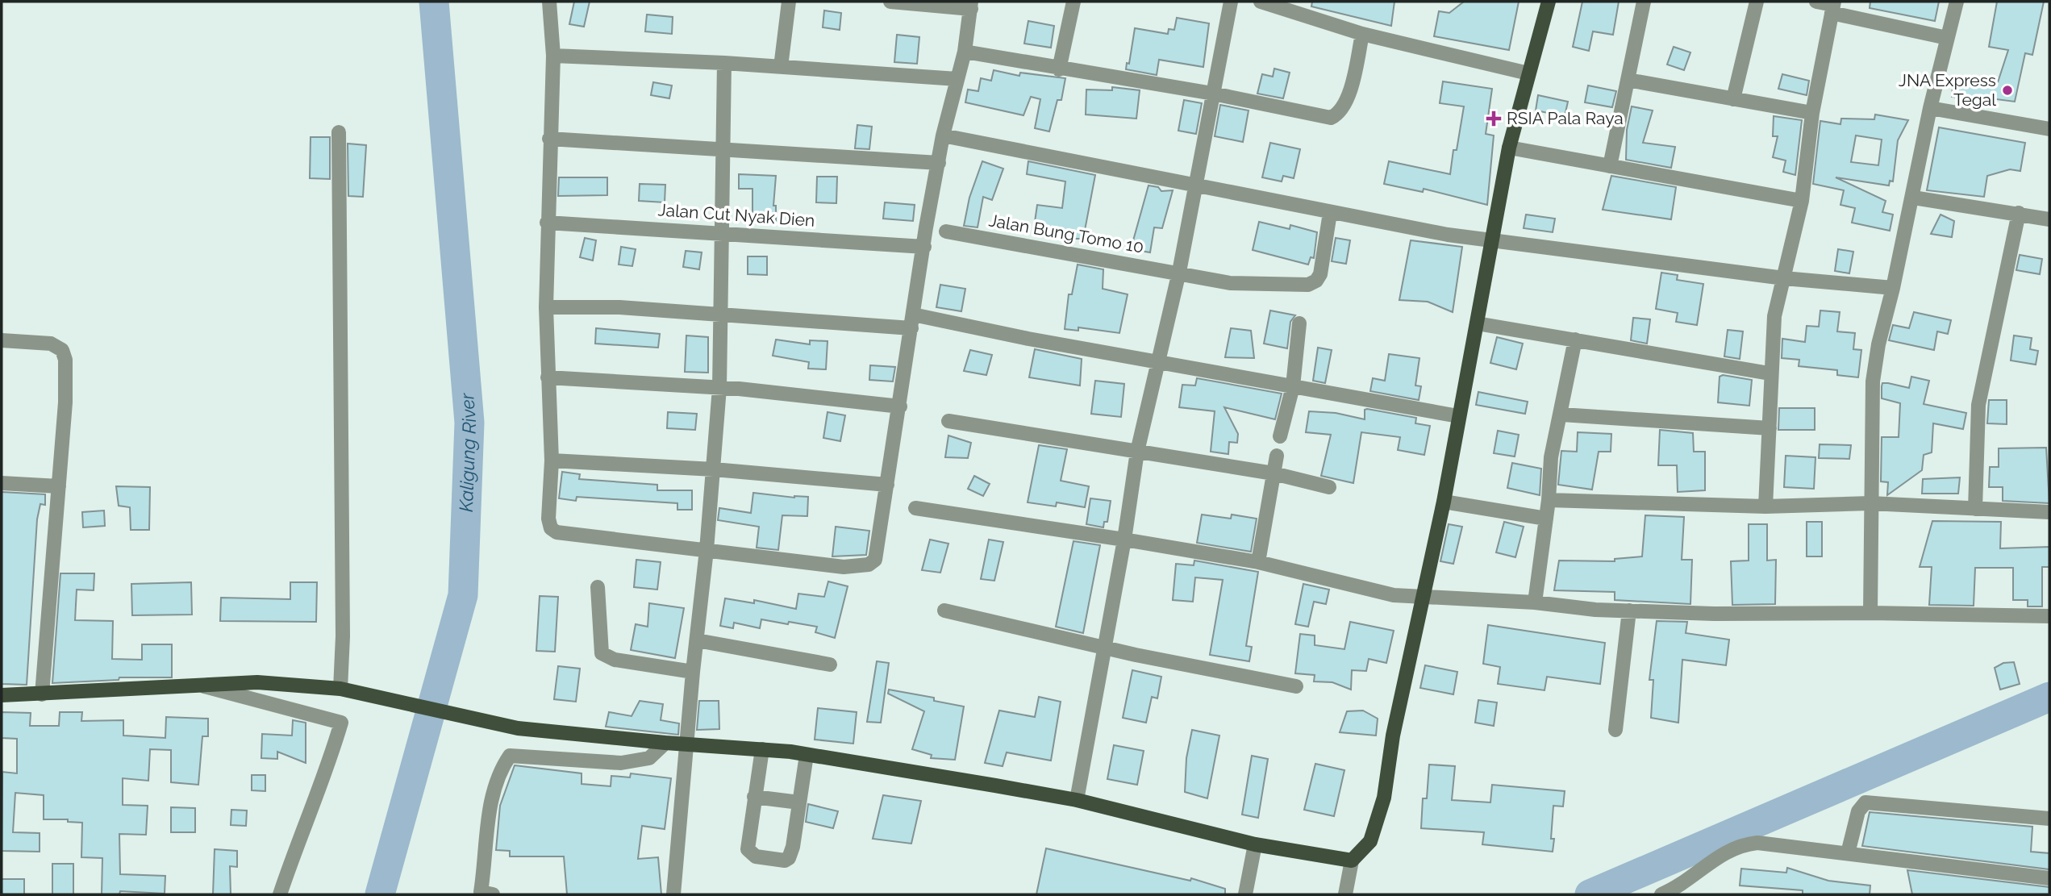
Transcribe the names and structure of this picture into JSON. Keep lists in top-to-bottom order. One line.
{"streets":{"street":["Jalan Cut Nyak Dien","Jalan Bung Tomo 10"]},"water":["Kaligung River"],"places":{"other":["JNA Express Tegal"],"health":["RSIA Pala Raya"]}}
